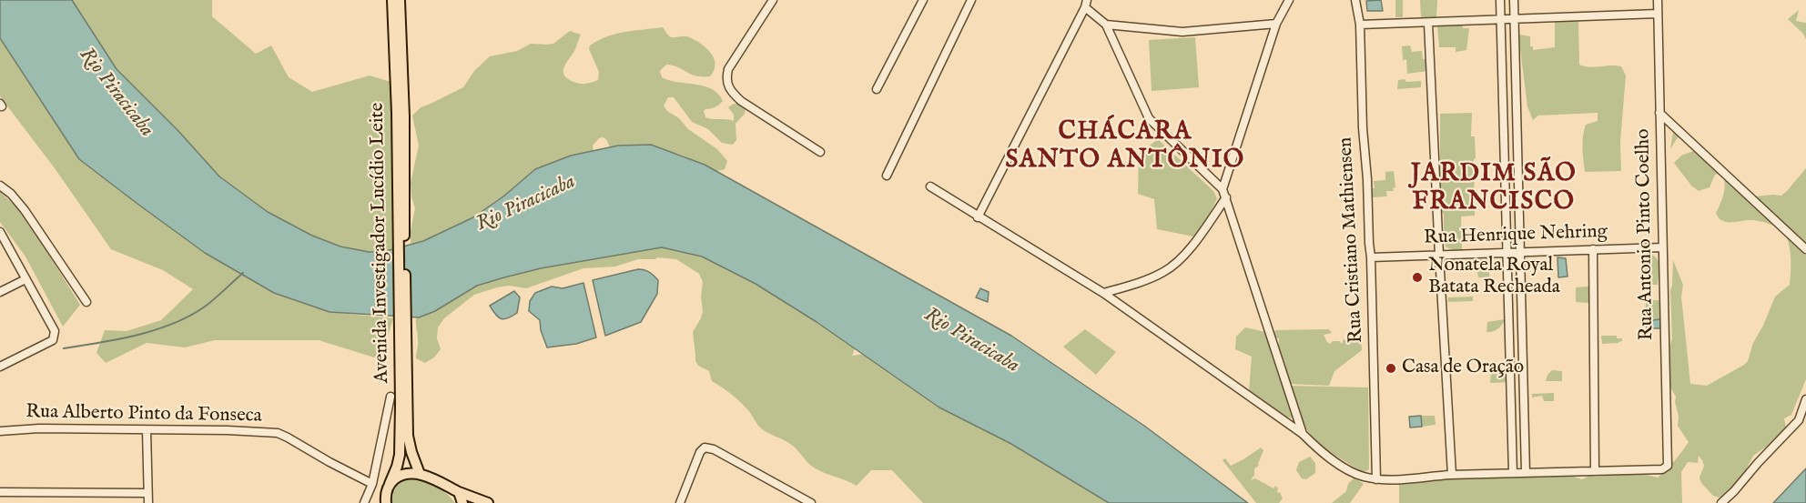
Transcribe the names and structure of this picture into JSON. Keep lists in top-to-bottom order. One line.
{"streets":{"main road":["Avenida Investigador Lucídio Leite"],"street":["Rua Antonio Pinto Coelho","Rua Henrique Nehring","Rua Cristiano Mathiensen","Rua Alberto Pinto da Fonseca"]},"crossings":[["Rua Antonio Pinto Coelho","Rua Henrique Nehring"],["Rua Henrique Nehring","Rua Cristiano Mathiensen"]],"districts":["CHÁCARA SANTO ANTÔNIO","JARDIM SÃO FRANCISCO"],"water":["Rio Piracicaba"],"places":["Nonatela Royal Batata Recheada","Casa de Oração"]}
